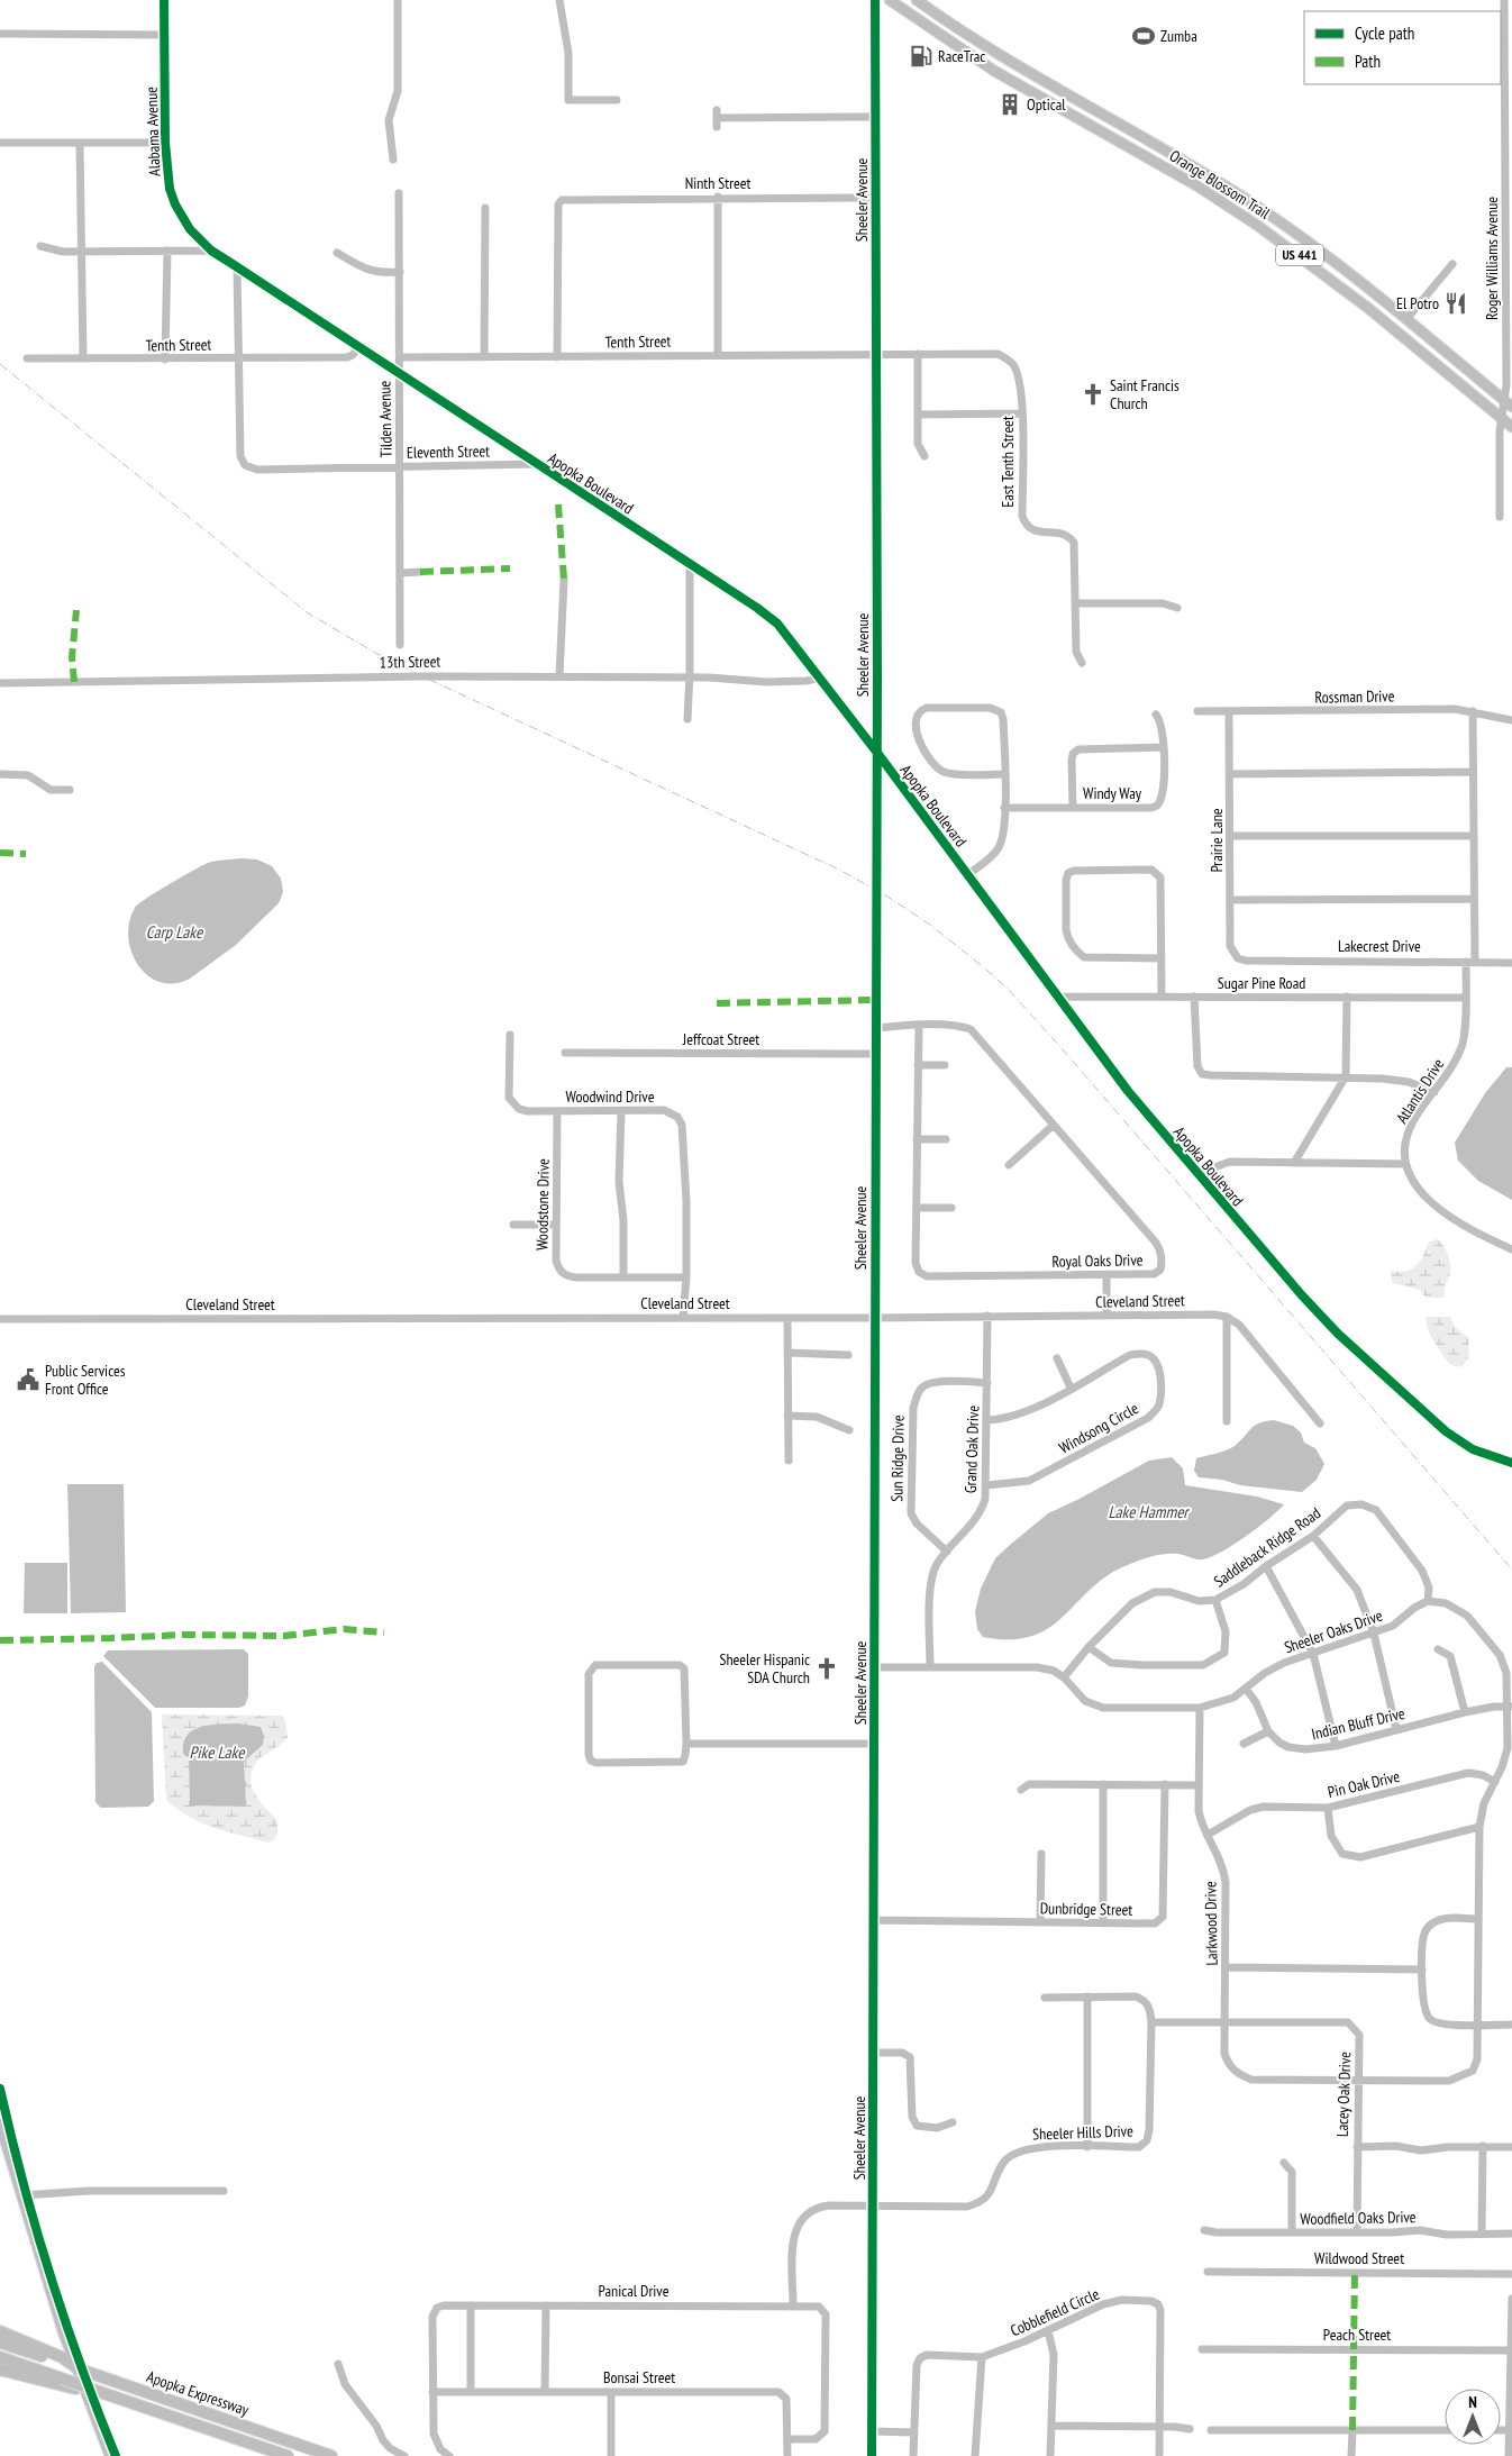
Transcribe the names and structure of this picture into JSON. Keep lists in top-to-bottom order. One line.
{"streets":{"highway":["Apopka Expressway"],"main road":["Orange Blossom Trail","US 441"],"street":["Alabama Avenue","Ninth Street","Sheeler Avenue","Roger Williams Avenue","Tenth Street","Tilden Avenue","Eleventh Street","East Tenth Street","Apopka Boulevard","13th Street","Rossman Drive","Windy Way","Prairie Lane","Lakecrest Drive","Sugar Pine Road","Jeffcoat Street","Atlantis Drive","Woodwind Drive","Woodstone Drive","Royal Oaks Drive","Cleveland Street","Windsong Circle","Grand Oak Drive","Sun Ridge Drive","Saddleback Ridge Road","Sheeler Oaks Drive","Indian Bluff Drive","Pin Oak Drive","Dunbridge Street","Larkwood Drive","Lacey Oak Drive","Sheeler Hills Drive","Woodfield Oaks Drive","Wildwood Street","Panical Drive","Cobblefield Circle","Peach Street","Bonsai Street"]},"crossings":[["Alabama Avenue","Apopka Boulevard"],["Ninth Street","Sheeler Avenue"],["Ninth Street","Tenth Street"],["Orange Blossom Trail","Roger Williams Avenue"],["Sheeler Avenue","Tenth Street"],["Sheeler Avenue","East Tenth Street"],["Sheeler Avenue","Apopka Boulevard"],["Sheeler Avenue","Jeffcoat Street"],["Sheeler Avenue","Royal Oaks Drive"],["Sheeler Avenue","Cleveland Street"],["Sheeler Avenue","Sheeler Oaks Drive"],["Sheeler Avenue","Dunbridge Street"],["Sheeler Avenue","Sheeler Hills Drive"],["Tenth Street","Tilden Avenue"],["Tenth Street","Eleventh Street"],["Tenth Street","East Tenth Street"],["Tenth Street","Apopka Boulevard"],["Tilden Avenue","Eleventh Street"],["Tilden Avenue","Apopka Boulevard"],["Eleventh Street","Apopka Boulevard"],["Apopka Boulevard","13th Street"],["Apopka Boulevard","Sugar Pine Road"],["Rossman Drive","Prairie Lane"],["Prairie Lane","Lakecrest Drive"],["Lakecrest Drive","Atlantis Drive"],["Sugar Pine Road","Atlantis Drive"],["Woodwind Drive","Woodstone Drive"],["Woodwind Drive","Cleveland Street"],["Cleveland Street","Grand Oak Drive"],["Windsong Circle","Grand Oak Drive"],["Grand Oak Drive","Sun Ridge Drive"],["Grand Oak Drive","Sheeler Oaks Drive"],["Saddleback Ridge Road","Sheeler Oaks Drive"],["Sheeler Oaks Drive","Larkwood Drive"],["Pin Oak Drive","Larkwood Drive"],["Larkwood Drive","Lacey Oak Drive"],["Lacey Oak Drive","Sheeler Hills Drive"],["Lacey Oak Drive","Woodfield Oaks Drive"],["Sheeler Hills Drive","Panical Drive"],["Panical Drive","Bonsai Street"]],"water":["Carp Lake","Lake Hammer","Pike Lake"],"places":{"sports":["Zumba"],"fuel station":["RaceTrac"],"building":["Optical"],"restaurant":["El Potro"],"church":["Saint Francis Church","Sheeler Hispanic SDA Church"],"public building":["Public Services Front Office"]},"legend":["Cycle path","Path"],"north":"top"}
